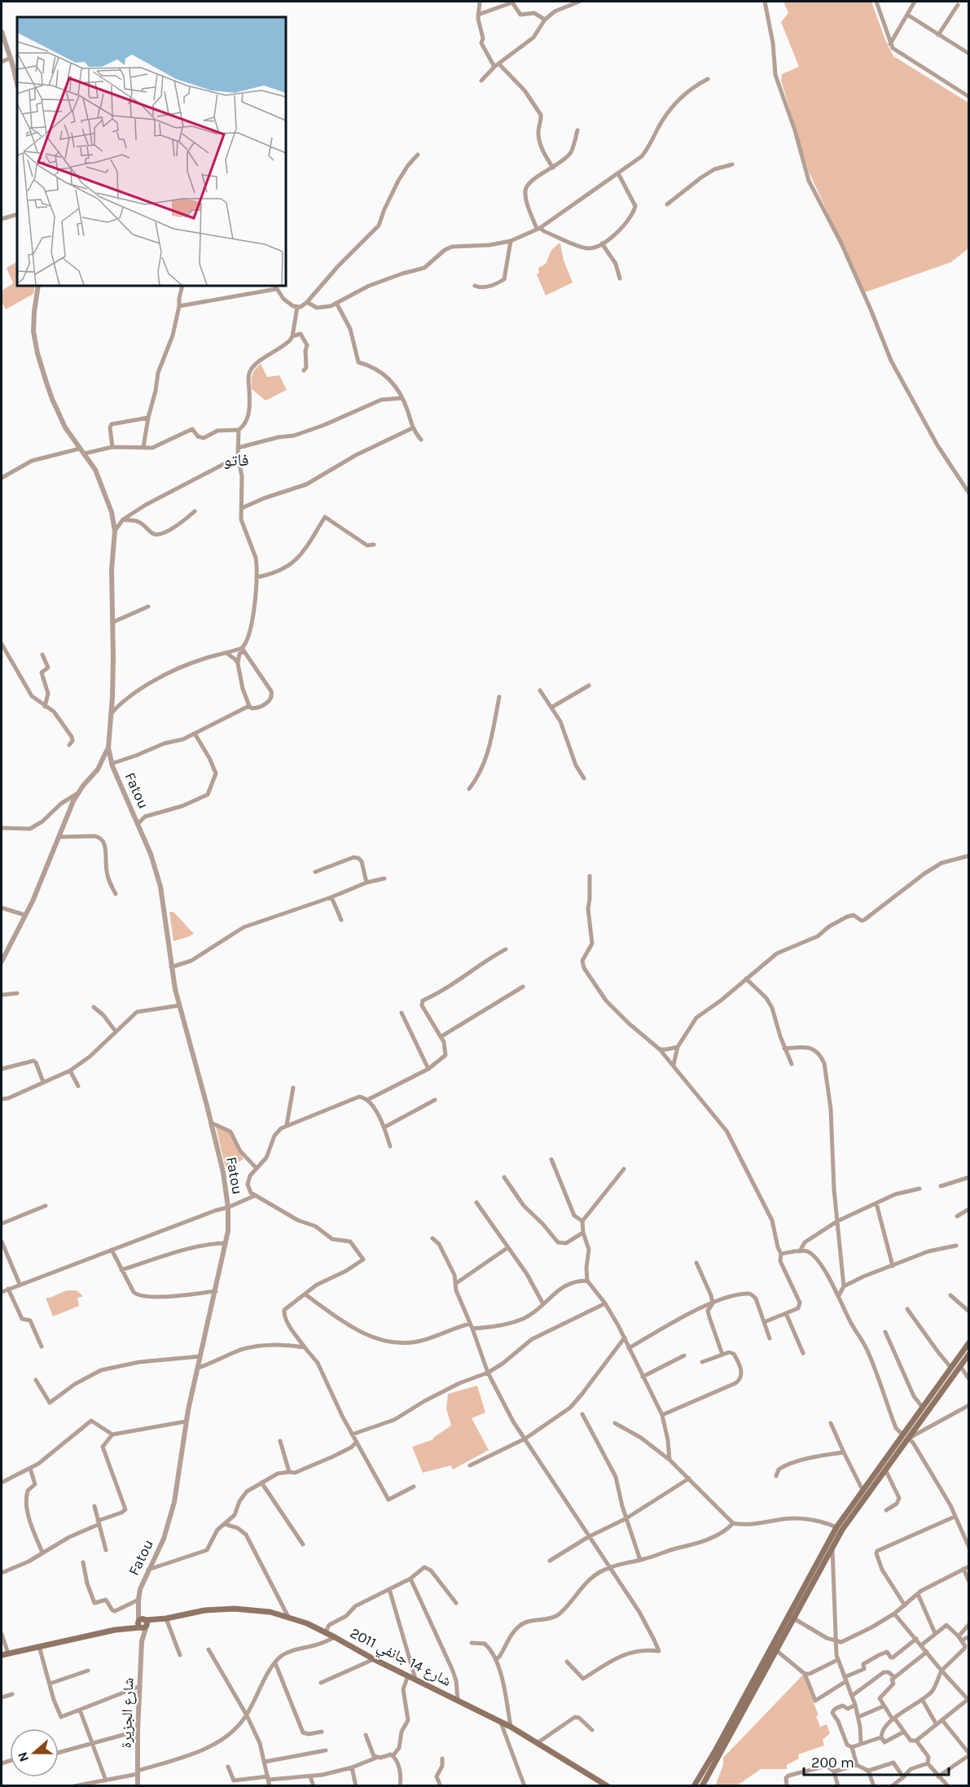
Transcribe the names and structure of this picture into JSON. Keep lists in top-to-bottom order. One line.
{"streets":{"main road":["شارع 14 جانفي 2011"],"street":["Fatou","شارع الجزيرة"]},"crossings":[["Fatou","شارع 14 جانفي 2011"],["Fatou","شارع الجزيرة"],["شارع 14 جانفي 2011","شارع الجزيرة"]],"districts":["فاتو"],"scale_bar":"200 m","north":"left"}
